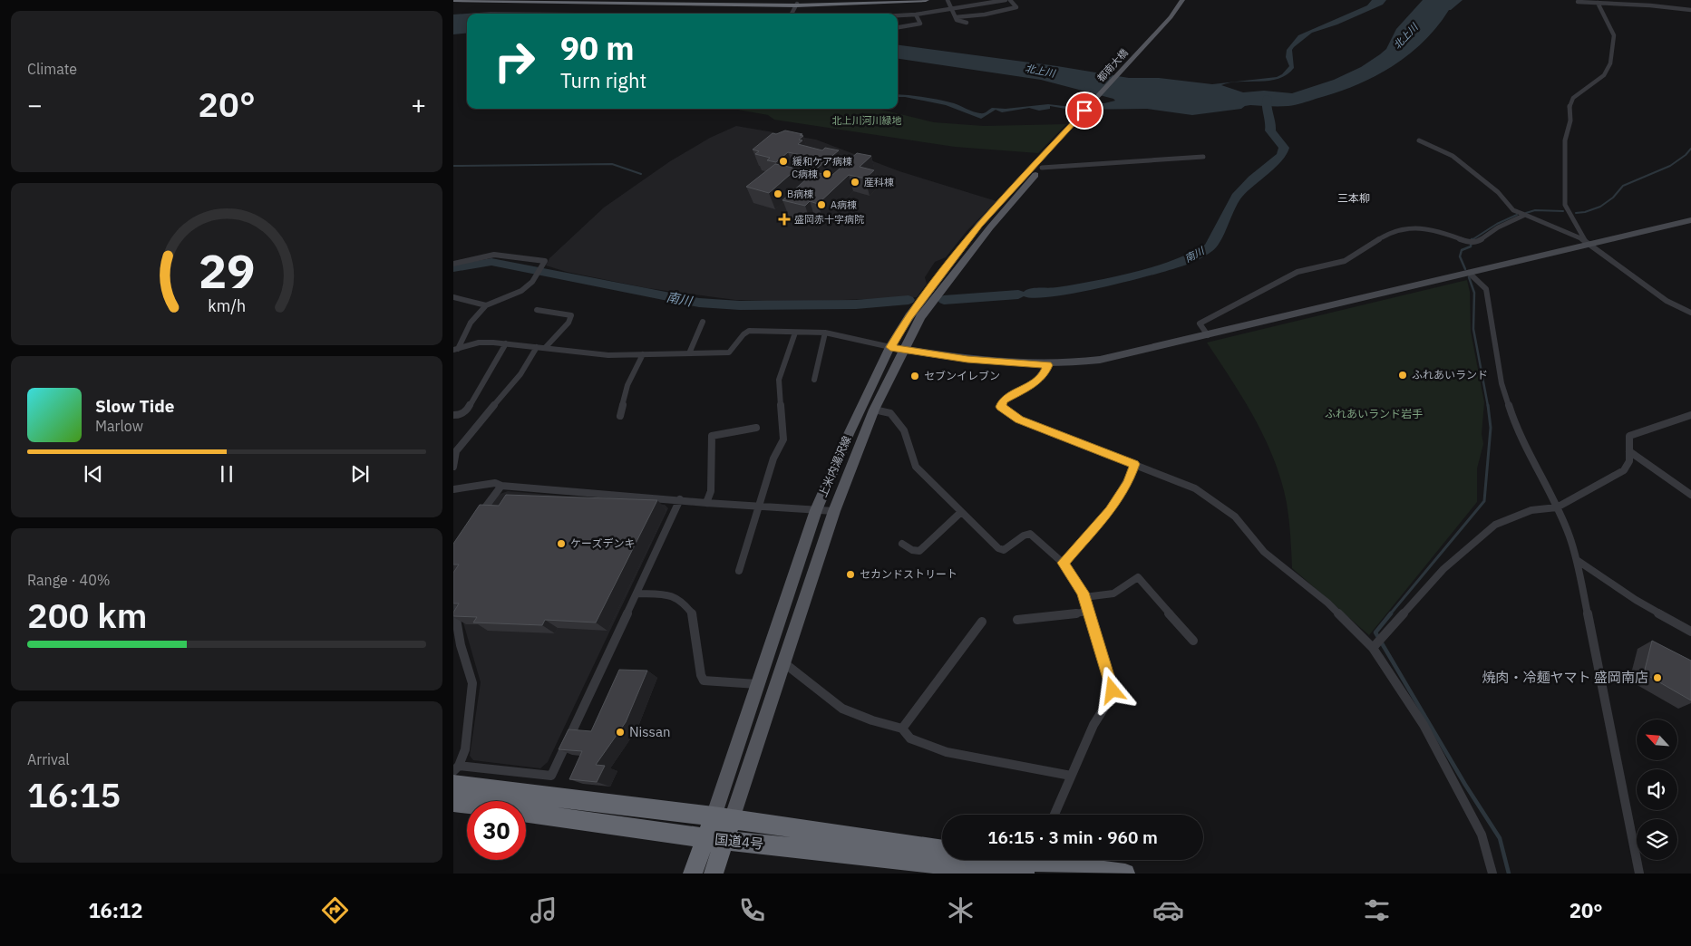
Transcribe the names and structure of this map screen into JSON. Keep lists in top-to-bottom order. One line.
{"streets":{"highway":["国道4号"],"main road":["都南大橋","上米内湯沢線"]},"crossings":[["都南大橋","上米内湯沢線"],["上米内湯沢線","国道4号"]],"districts":["三本柳"],"water":["北上川","南川"],"parks":["北上川河川緑地","ふれあいランド岩手"],"places":{"other":["緩和ケア病棟","C病棟","産科棟","B病棟","A病棟","ふれあいランド","セブンイレブン","ケーズデンキ","セカンドストリート","焼肉・冷麺ヤマト 盛岡南店","Nissan"],"health":["盛岡赤十字病院"]},"north":"top left","page":{"tile":["Climate",["Range · 40%","200 km"],["Arrival","16:15"]],"turn":["90 m","Turn right"],"heat":["−","20°","+"],"song":["Slow Tide","Marlow"],"limit":"30","trip":"16:15 · 3 min · 960 m","tabs":["16:12","20°"],"gauge":["29","km/h"]}}
